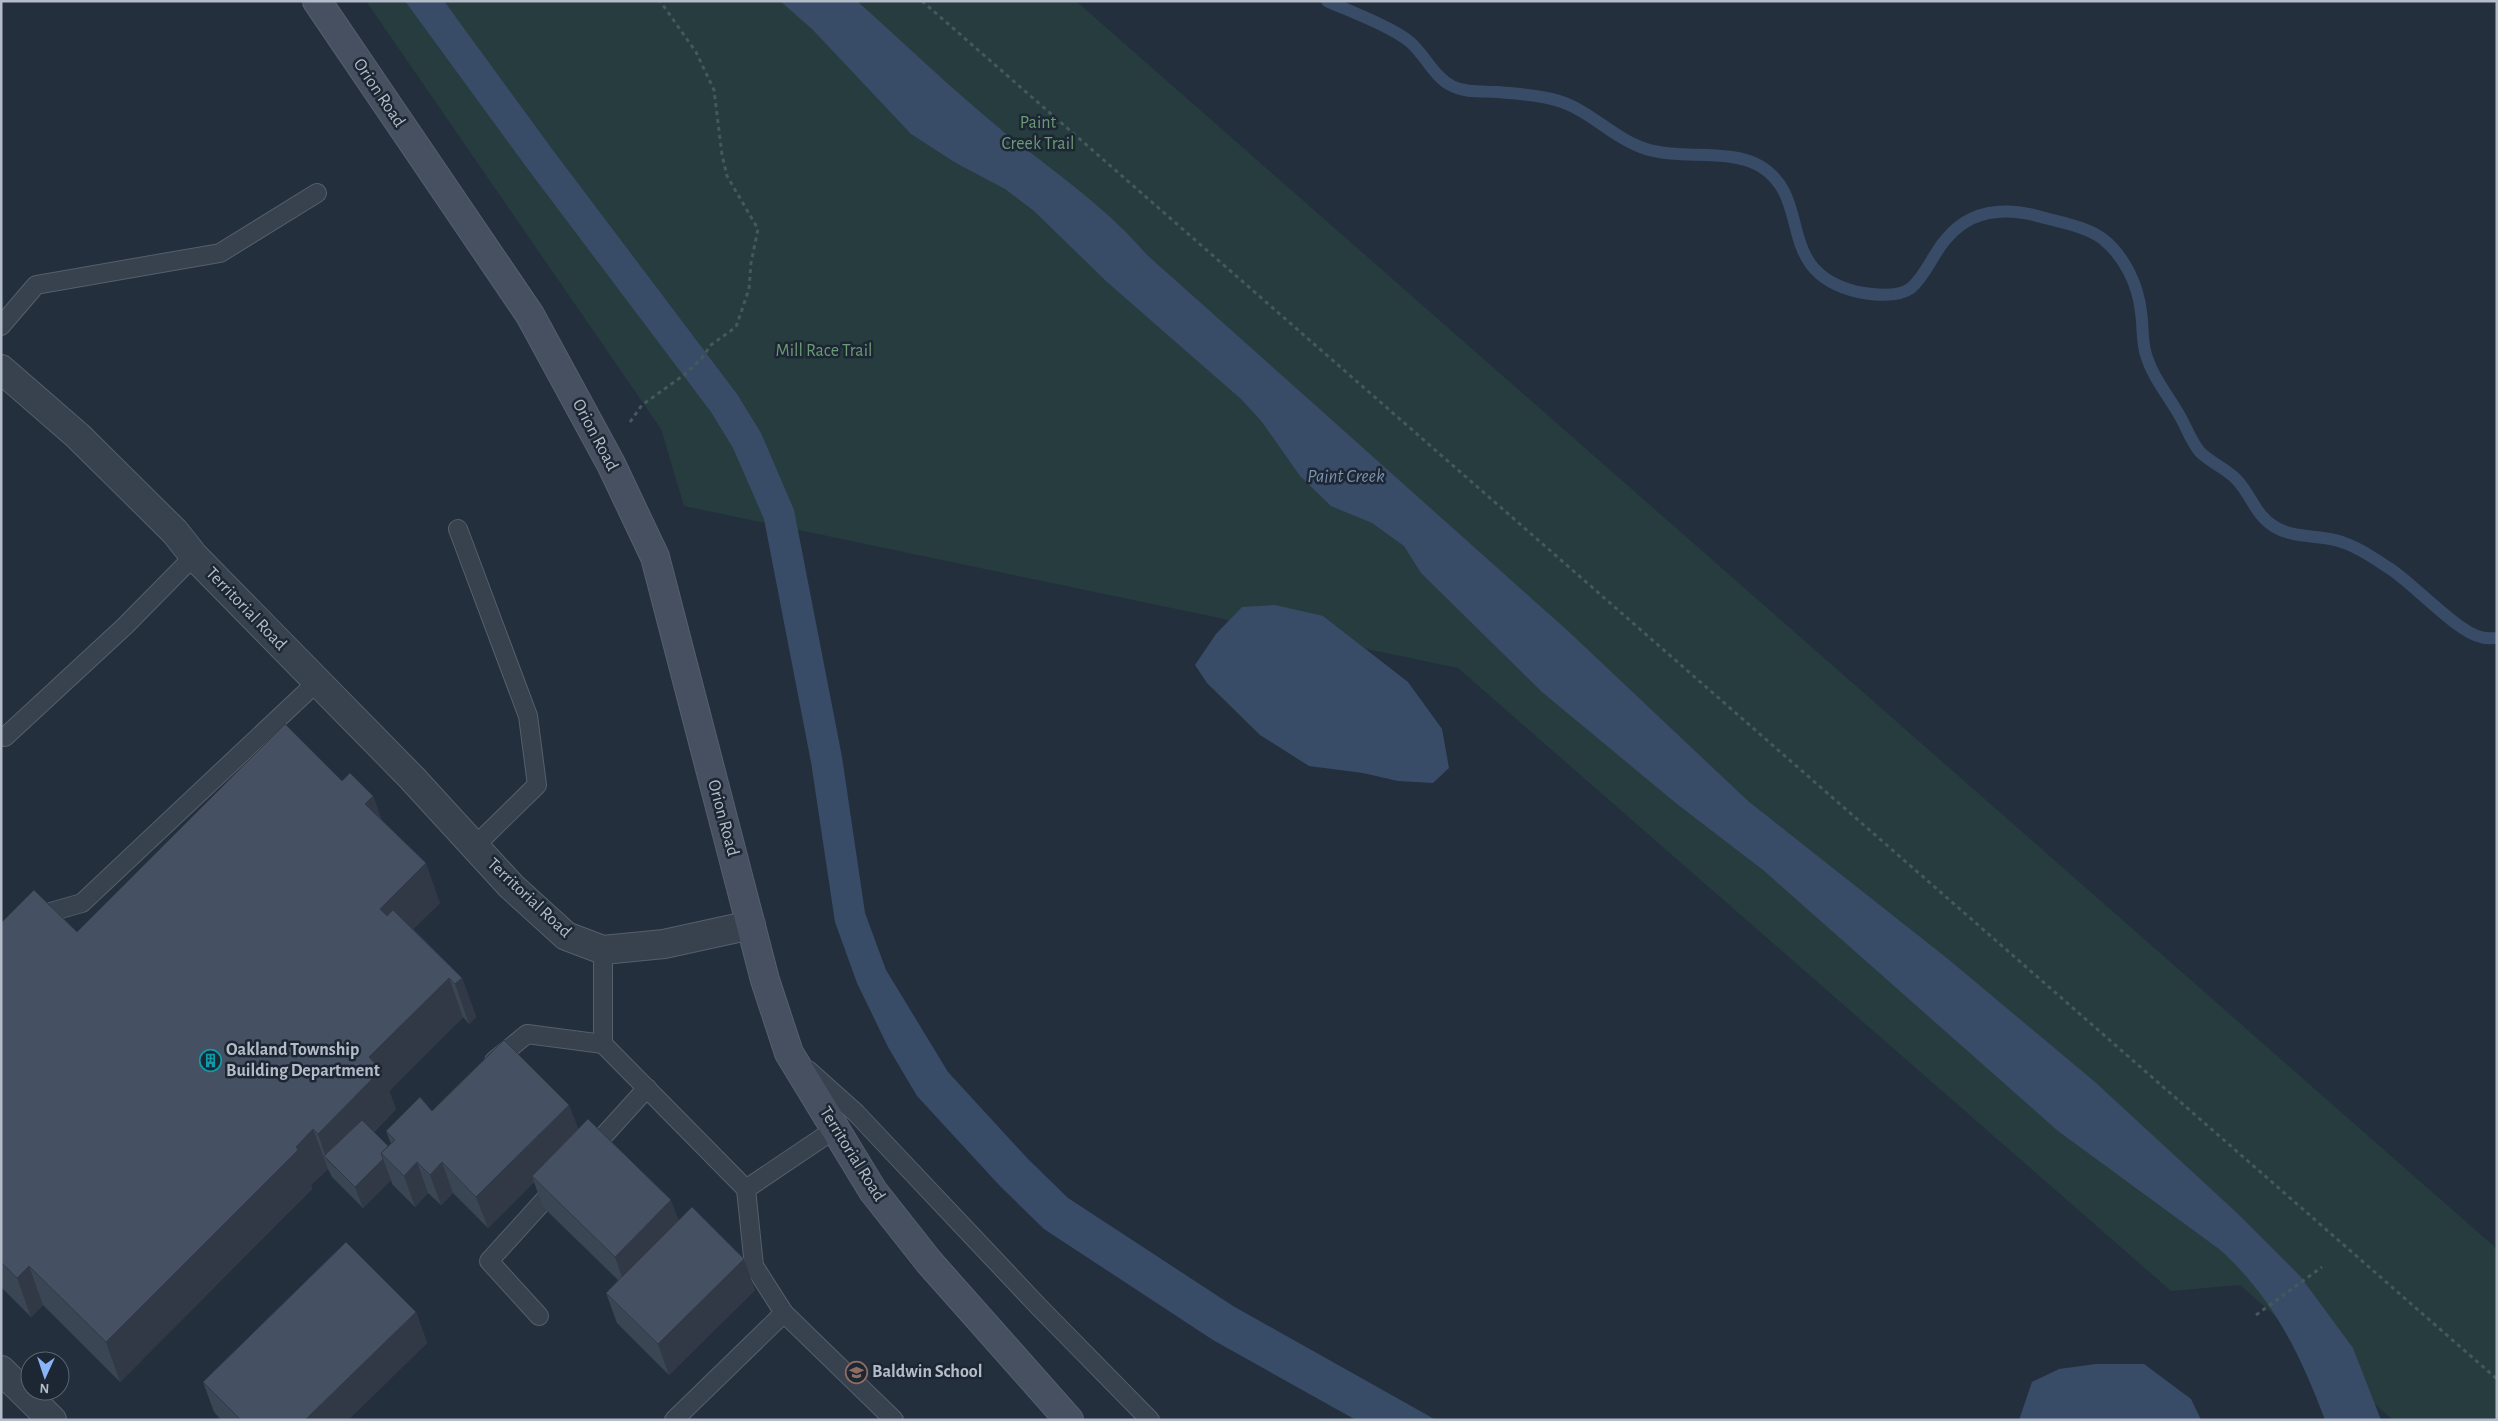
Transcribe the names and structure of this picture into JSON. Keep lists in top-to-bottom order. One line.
{"streets":{"street":["Orion Road","Territorial Road"]},"crossings":[["Orion Road","Territorial Road"]],"water":["Paint Creek"],"parks":["Paint Creek Trail","Mill Race Trail"],"places":{"building":["Oakland Township Building Department"],"school or university":["Baldwin School"]},"north":"bottom"}
